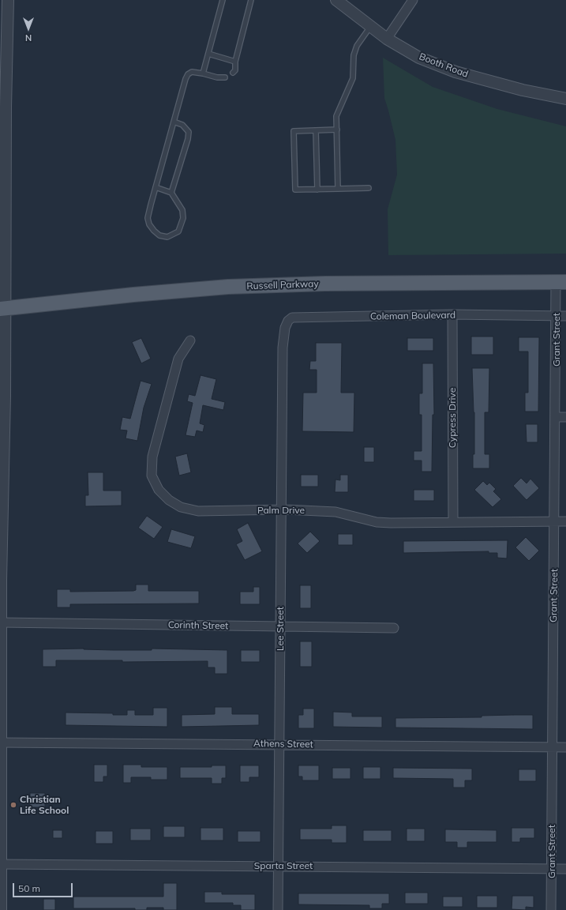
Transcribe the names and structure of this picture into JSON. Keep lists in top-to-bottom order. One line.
{"streets":{"main road":["Russell Parkway"],"street":["Booth Road","Coleman Boulevard","Grant Street","Cypress Drive","Palm Drive","Corinth Street","Lee Street","Athens Street","Sparta Street"]},"crossings":[["Russell Parkway","Grant Street"],["Coleman Boulevard","Grant Street"],["Coleman Boulevard","Cypress Drive"],["Coleman Boulevard","Lee Street"],["Grant Street","Palm Drive"],["Grant Street","Athens Street"],["Grant Street","Sparta Street"],["Cypress Drive","Palm Drive"],["Palm Drive","Lee Street"],["Corinth Street","Lee Street"],["Lee Street","Athens Street"],["Lee Street","Sparta Street"]],"places":["Christian Life School"],"scale_bar":"50 m","north":"bottom"}
